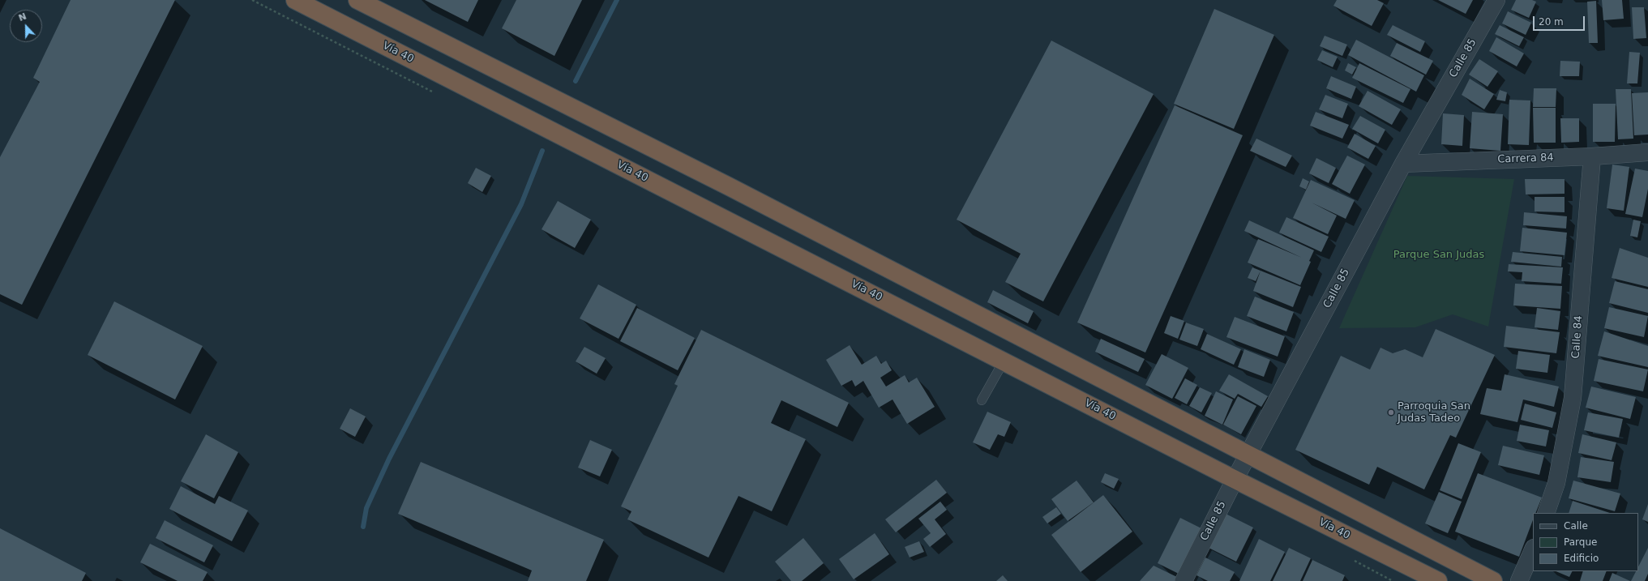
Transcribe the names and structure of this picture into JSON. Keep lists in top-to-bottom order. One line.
{"streets":{"highway":["Vía 40"],"street":["Calle 85","Carrera 84","Calle 84"]},"crossings":[["Vía 40","Calle 85"],["Calle 85","Carrera 84"],["Carrera 84","Calle 84"]],"parks":["Parque San Judas"],"places":["Parroquia San Judas Tadeo"],"legend":["Calle","Parque","Edificio"],"scale_bar":"20 m","north":"top"}
